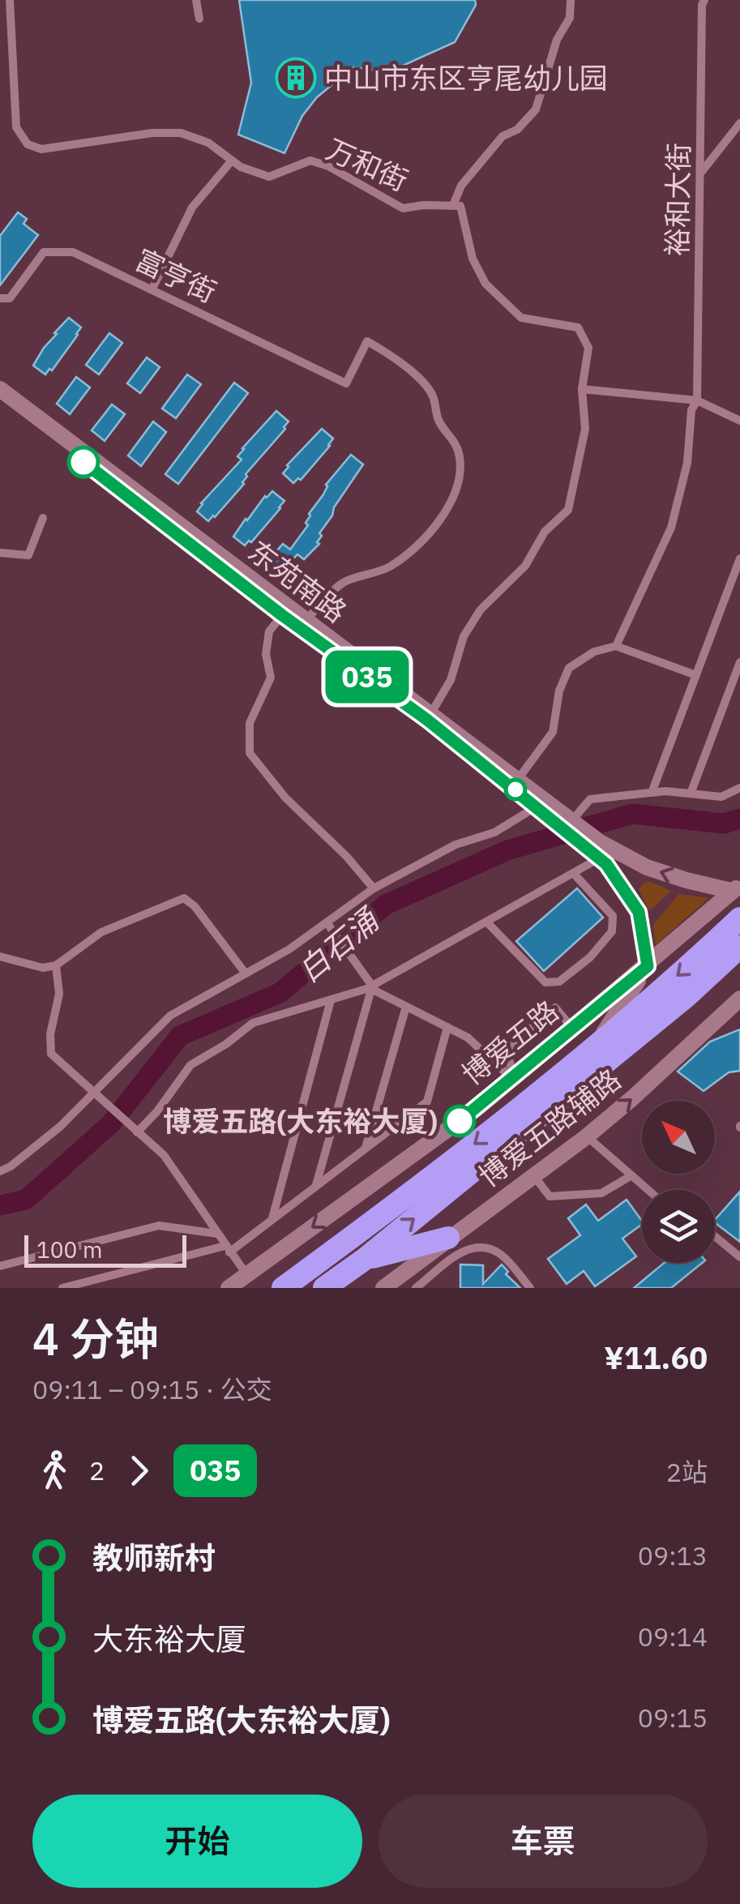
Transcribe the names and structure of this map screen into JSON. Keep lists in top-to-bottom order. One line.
{"streets":{"highway":["博爱五路"],"street":["万和街","裕和大街","富亨街","东苑南路","博爱五路辅路"]},"crossings":[["富亨街","东苑南路"]],"water":["白石涌"],"places":{"building":["中山市东区亨尾幼儿园"],"other":["博爱五路(大东裕大厦)"]},"lines":["bus line 035"],"scale_bar":"100 m","north":"top left","page":{"on_map":"035","scale":"100 m","heading":["4 分钟","09:11 – 09:15 · 公交","¥11.60"],"legs":["2","035","2站"],"list":[{"name":"教师新村","value":"09:13"},{"name":"大东裕大厦","value":"09:14"},{"name":"博爱五路(大东裕大厦)","value":"09:15"}],"buttons":["开始","车票"]}}
